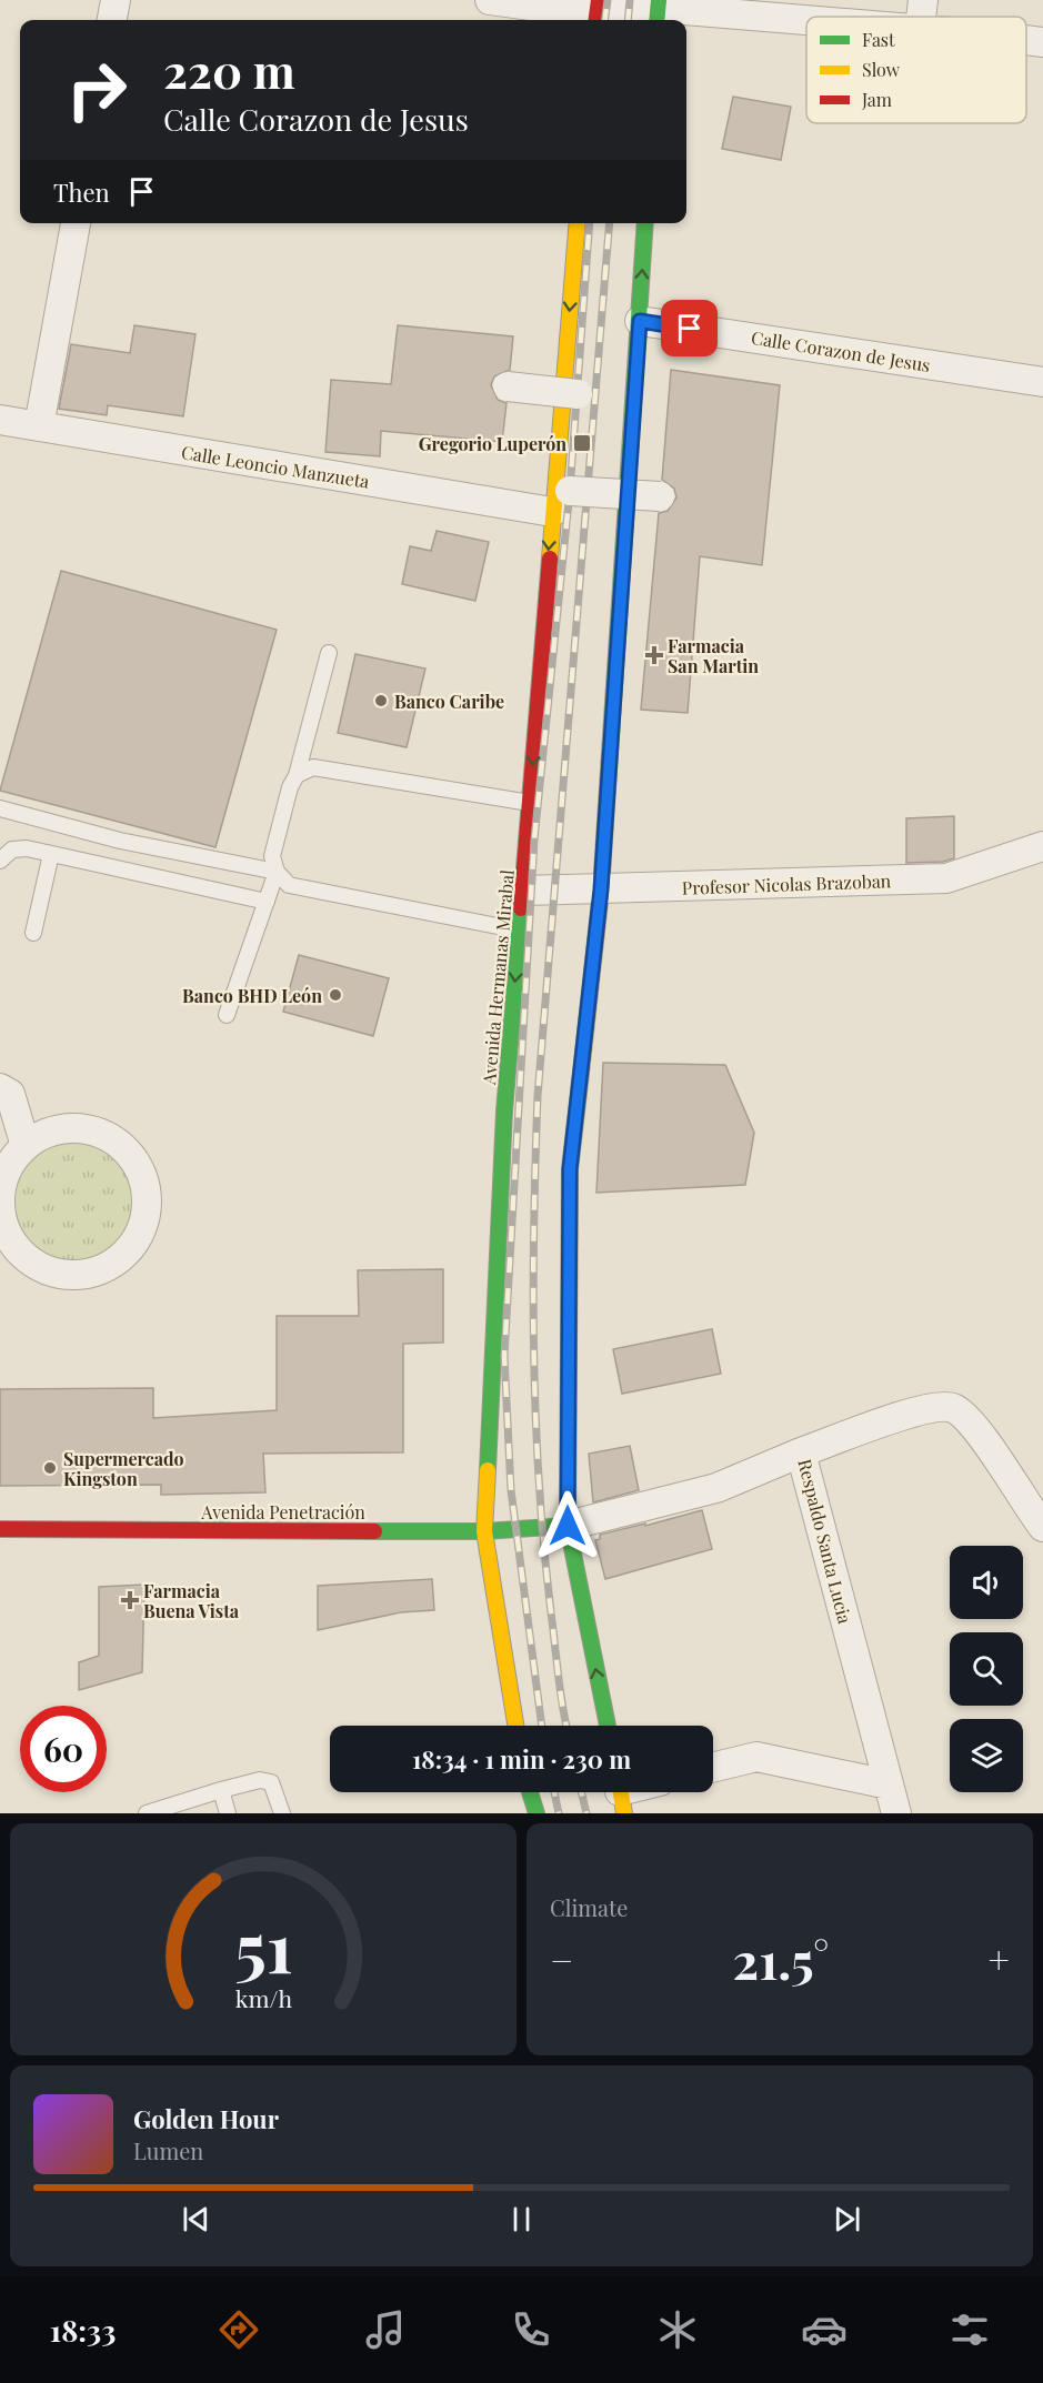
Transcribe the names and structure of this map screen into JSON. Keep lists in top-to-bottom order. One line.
{"streets":{"main road":["Avenida Hermanas Mirabal","Avenida Penetración"],"street":["Calle Corazon de Jesus","Calle Leoncio Manzueta","Profesor Nicolas Brazoban","Respaldo Santa Lucia"]},"crossings":[["Calle Leoncio Manzueta","Avenida Hermanas Mirabal"],["Profesor Nicolas Brazoban","Avenida Hermanas Mirabal"],["Avenida Hermanas Mirabal","Avenida Penetración"]],"places":{"transit":["Gregorio Luperón"],"health":["Farmacia San Martin","Farmacia Buena Vista"],"other":["Banco Caribe","Banco BHD León","Supermercado Kingston"]},"legend":["Fast","Slow","Jam"],"page":{"turn":["220 m","Calle Corazon de Jesus"],"then":"Then","limit":"60","trip":"18:34 · 1 min · 230 m","tile":"Climate","heat":["−","21.5°","+"],"song":["Golden Hour","Lumen"],"tabs":"18:33","gauge":["51","km/h"]}}
